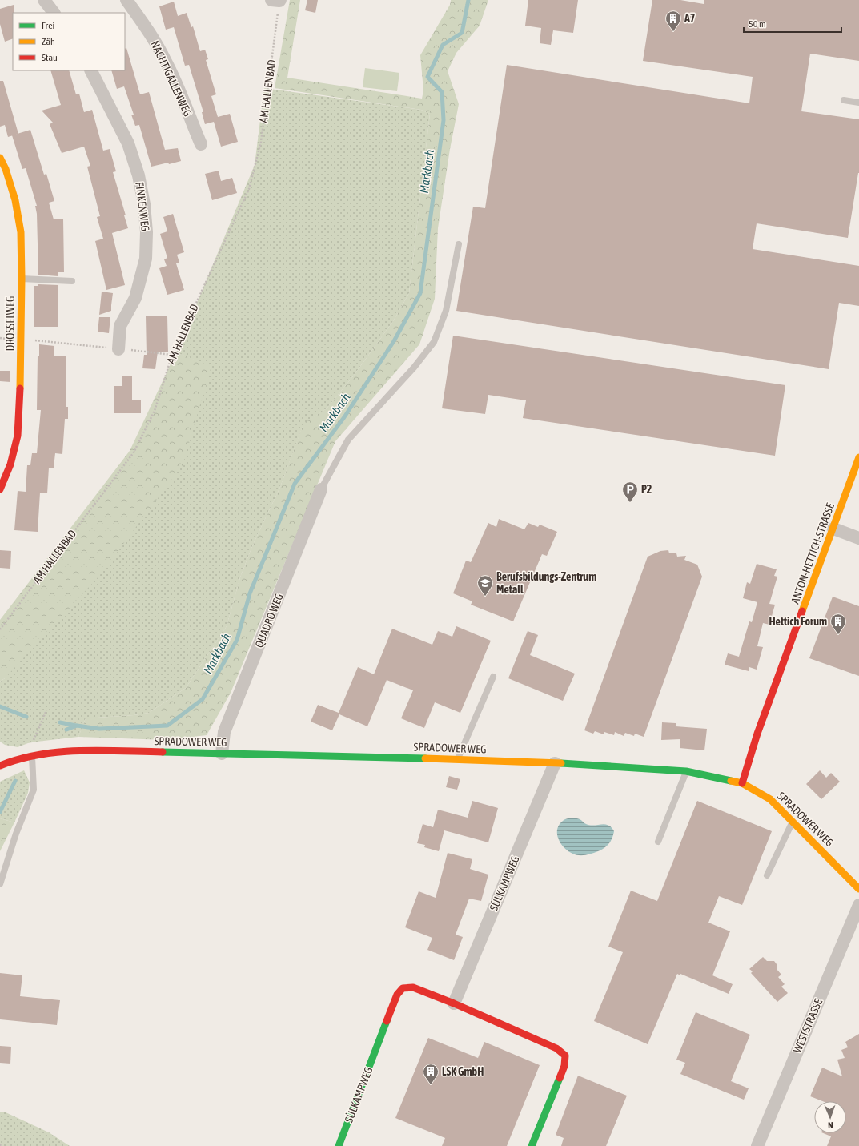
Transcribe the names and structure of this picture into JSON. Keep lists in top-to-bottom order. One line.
{"streets":{"street":["NACHTIGALLENWEG","FINKENWEG","DROSSELWEG","ANTON-HETTICH-STRASSE","QUADRO WEG","SPRADOWER WEG","SÜLKAMPWEG","WESTSTRASSE"],"path":["AM HALLENBAD"]},"crossings":[["ANTON-HETTICH-STRASSE","SPRADOWER WEG"],["QUADRO WEG","SPRADOWER WEG"],["SPRADOWER WEG","SÜLKAMPWEG"]],"water":["Markbach"],"places":{"building":["A7","Hettich Forum","LSK GmbH"],"parking":["P2"],"school or university":["Berufsbildungs-Zentrum Metall"]},"legend":["Frei","Zäh","Stau"],"scale_bar":"50 m","north":"bottom"}
